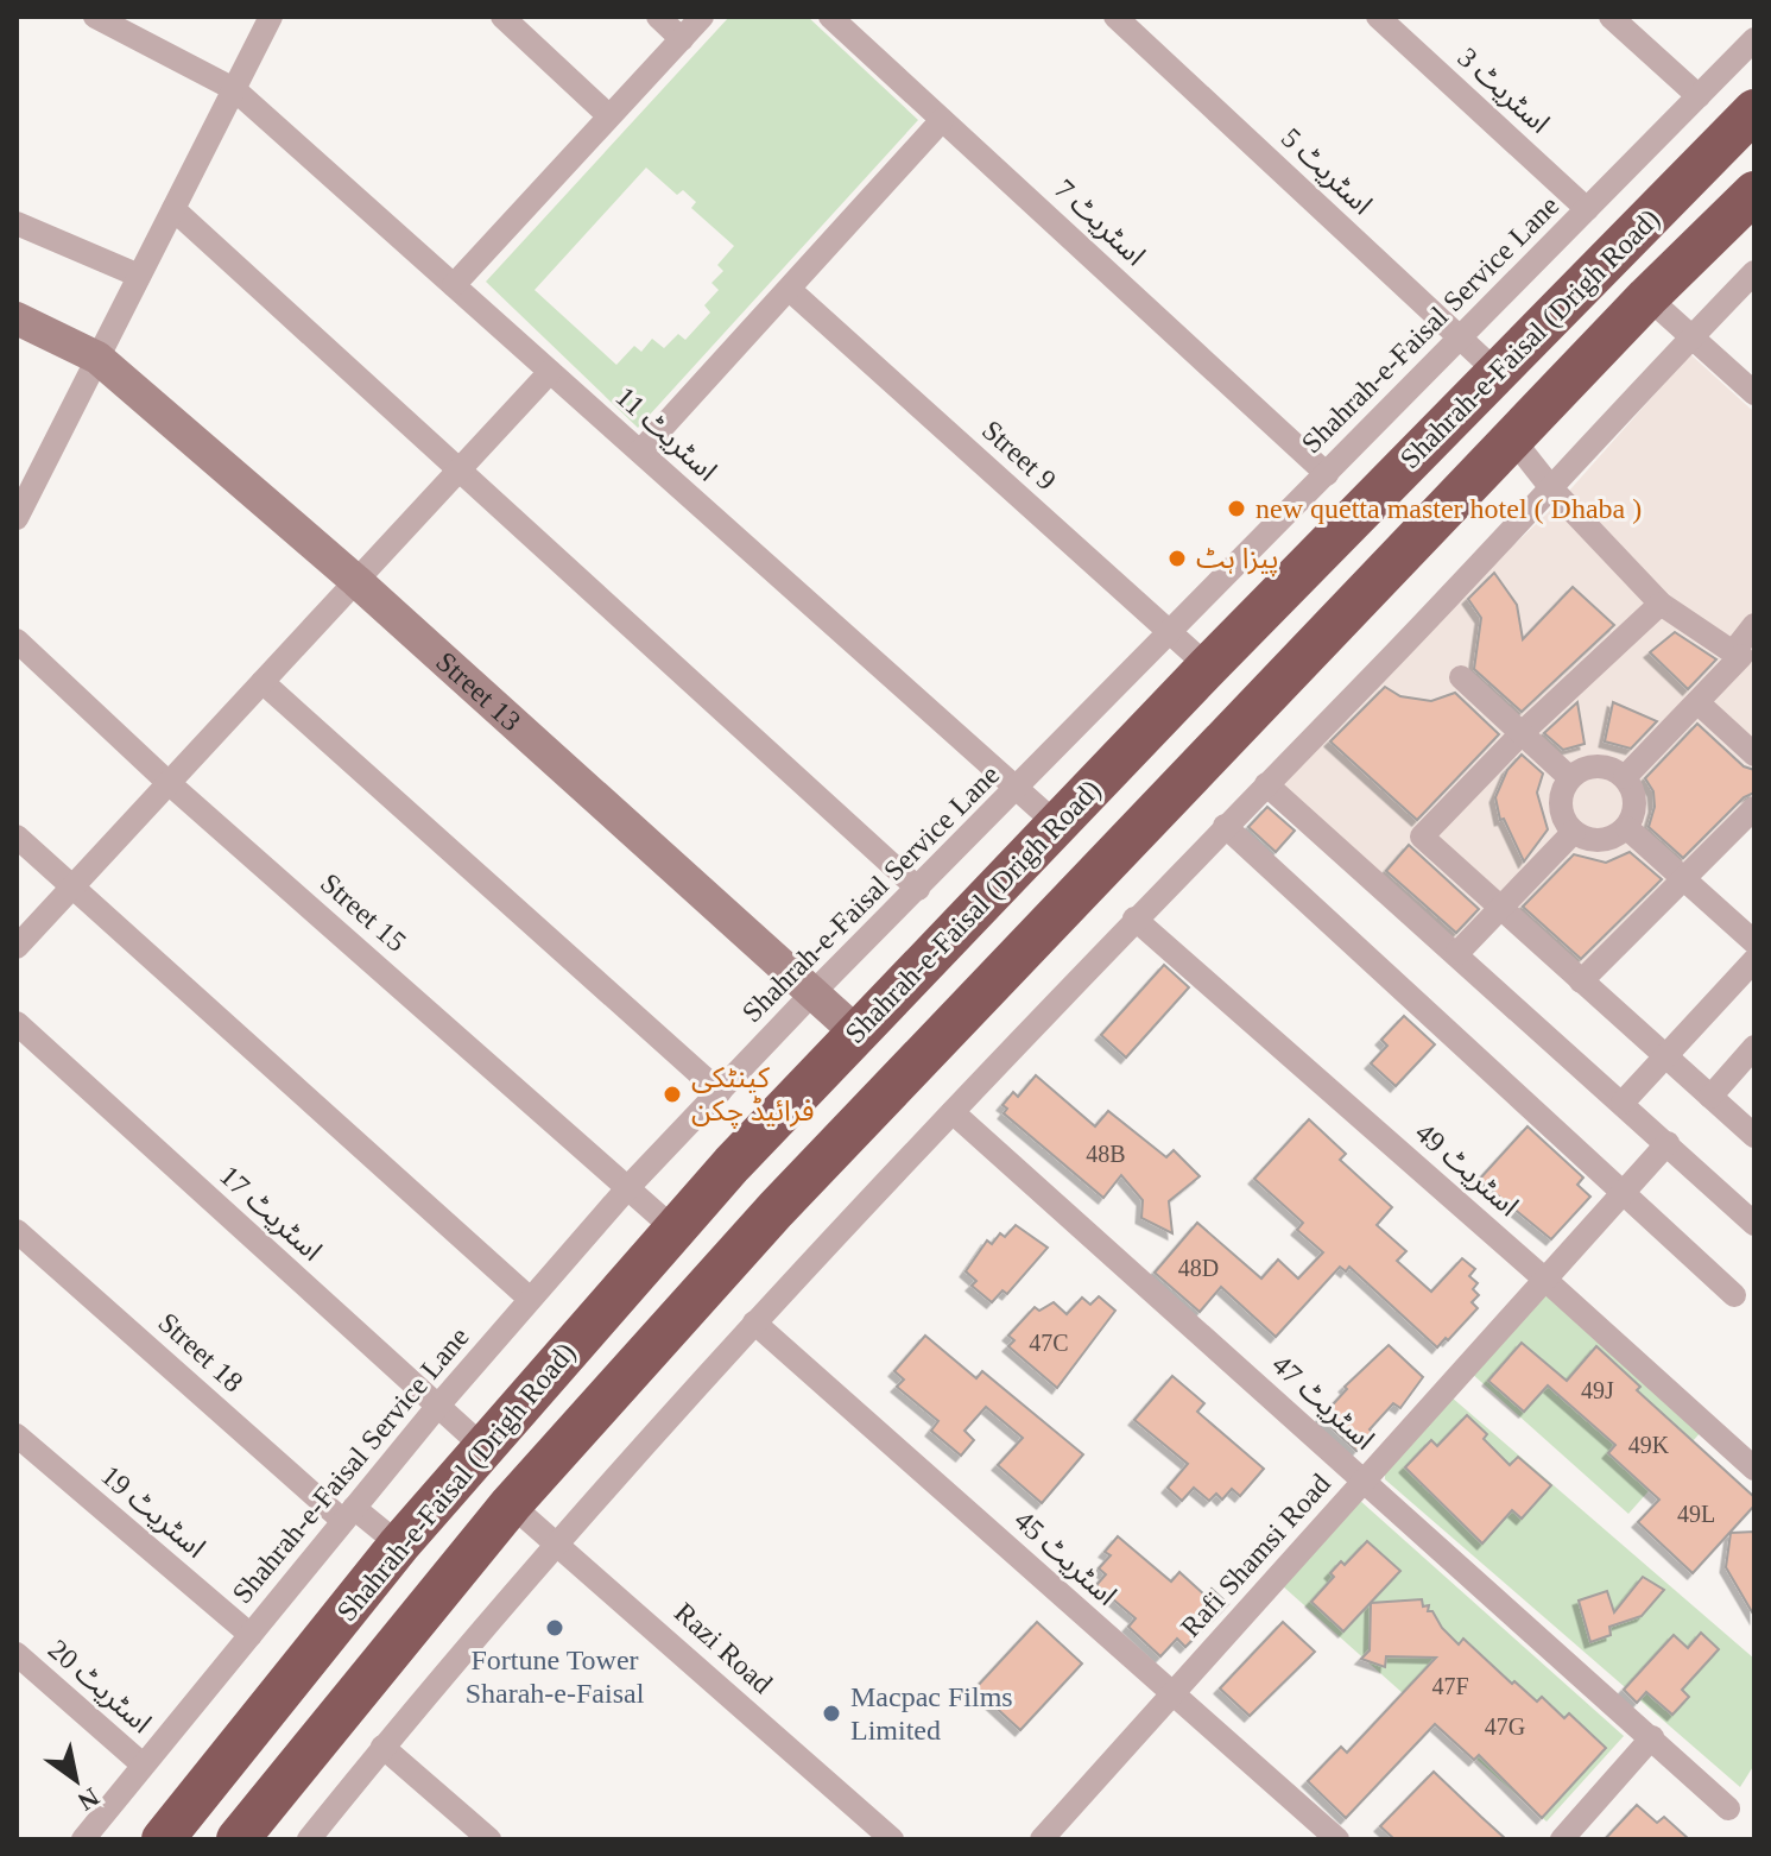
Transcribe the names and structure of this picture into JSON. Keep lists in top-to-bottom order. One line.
{"streets":{"highway":["Shahrah-e-Faisal (Drigh Road)"],"street":["اسٹریٹ 3","اسٹریٹ 5","اسٹریٹ 7","Shahrah-e-Faisal Service Lane","اسٹریٹ 11","Street 9","Street 13","Street 15","اسٹریٹ 49","اسٹریٹ 17","Street 18","اسٹریٹ 47","اسٹریٹ 19","Rafi Shamsi Road","اسٹریٹ 45","Razi Road","اسٹریٹ 20"]},"crossings":[["اسٹریٹ 3","Shahrah-e-Faisal Service Lane"],["اسٹریٹ 5","Shahrah-e-Faisal Service Lane"],["اسٹریٹ 5","Shahrah-e-Faisal (Drigh Road)"],["اسٹریٹ 7","Shahrah-e-Faisal Service Lane"],["Shahrah-e-Faisal Service Lane","اسٹریٹ 11"],["Shahrah-e-Faisal Service Lane","Street 9"],["Shahrah-e-Faisal Service Lane","Street 13"],["Shahrah-e-Faisal Service Lane","Street 15"],["Shahrah-e-Faisal Service Lane","اسٹریٹ 17"],["Shahrah-e-Faisal Service Lane","Street 18"],["Shahrah-e-Faisal Service Lane","اسٹریٹ 19"],["Shahrah-e-Faisal Service Lane","اسٹریٹ 20"],["Shahrah-e-Faisal (Drigh Road)","اسٹریٹ 11"],["Shahrah-e-Faisal (Drigh Road)","Street 9"],["Shahrah-e-Faisal (Drigh Road)","Street 13"],["Shahrah-e-Faisal (Drigh Road)","Street 15"],["Shahrah-e-Faisal (Drigh Road)","اسٹریٹ 17"],["Shahrah-e-Faisal (Drigh Road)","Street 18"],["Shahrah-e-Faisal (Drigh Road)","Razi Road"],["اسٹریٹ 49","Rafi Shamsi Road"],["اسٹریٹ 47","Rafi Shamsi Road"],["Rafi Shamsi Road","اسٹریٹ 45"]],"places":["new quetta master hotel ( Dhaba )","پیزا ہٹ","کینٹکی فرائیڈ چکن","Fortune Tower Sharah-e-Faisal","Macpac Films Limited"],"house_numbers":["48B","48D","47C","49J","49K","49L","47F","47G"],"north":"bottom right"}
